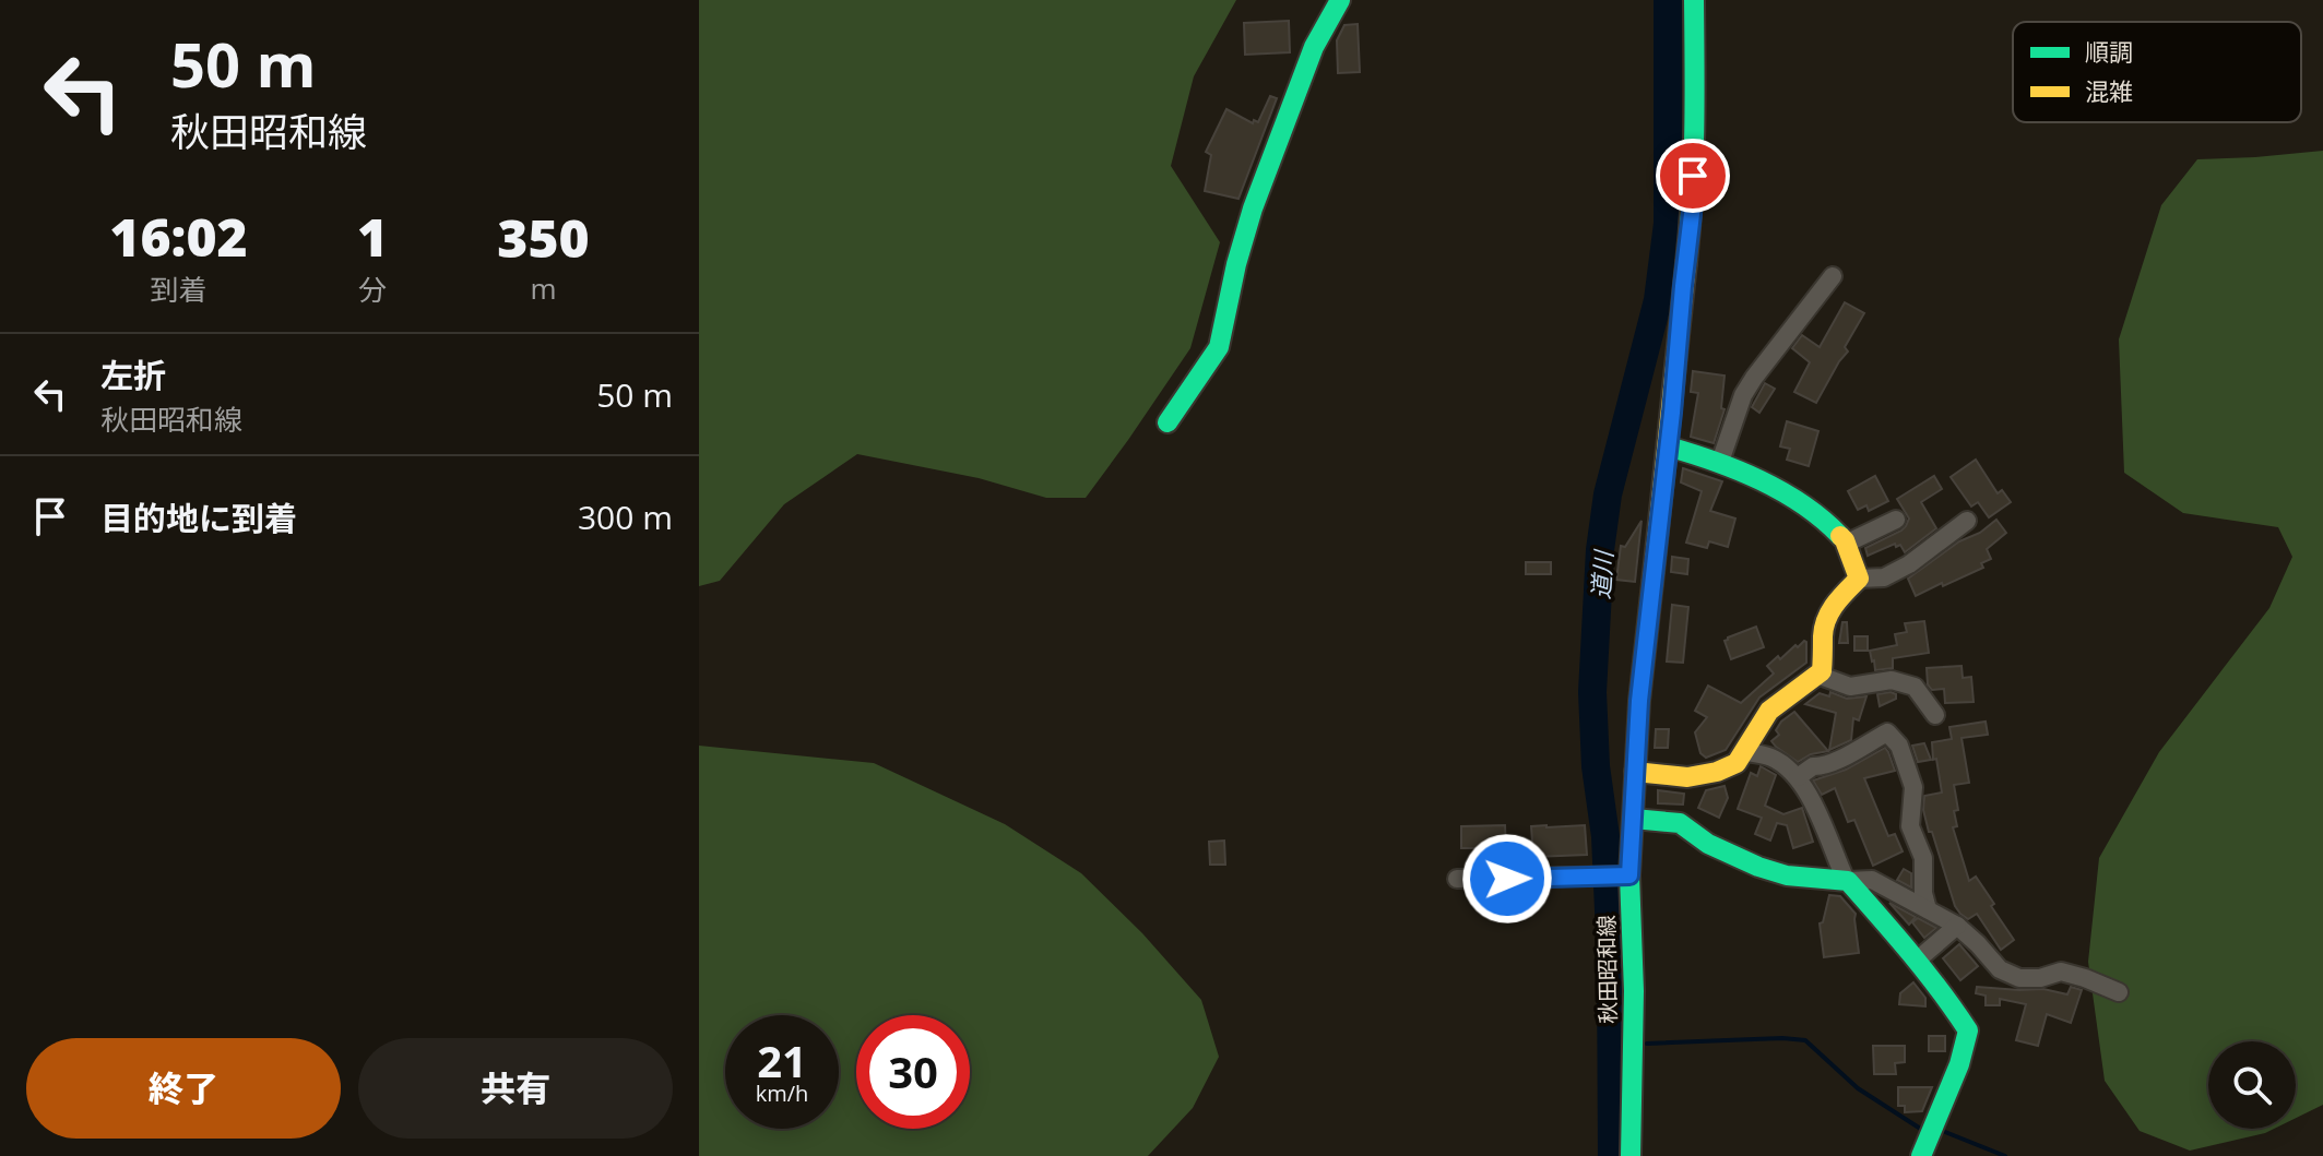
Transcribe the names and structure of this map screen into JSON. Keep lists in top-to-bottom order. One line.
{"streets":{"street":["秋田昭和線"]},"water":["道川"],"legend":["順調","混雑"],"page":{"turn":["50 m","秋田昭和線"],"eta":["16:02","到着","1","分","350","m"],"list":[{"name":"左折","note":"秋田昭和線","value":"50 m"},{"name":"目的地に到着","value":"300 m"}],"speed":"21 km/h","limit":"30","buttons":["終了","共有"]}}
